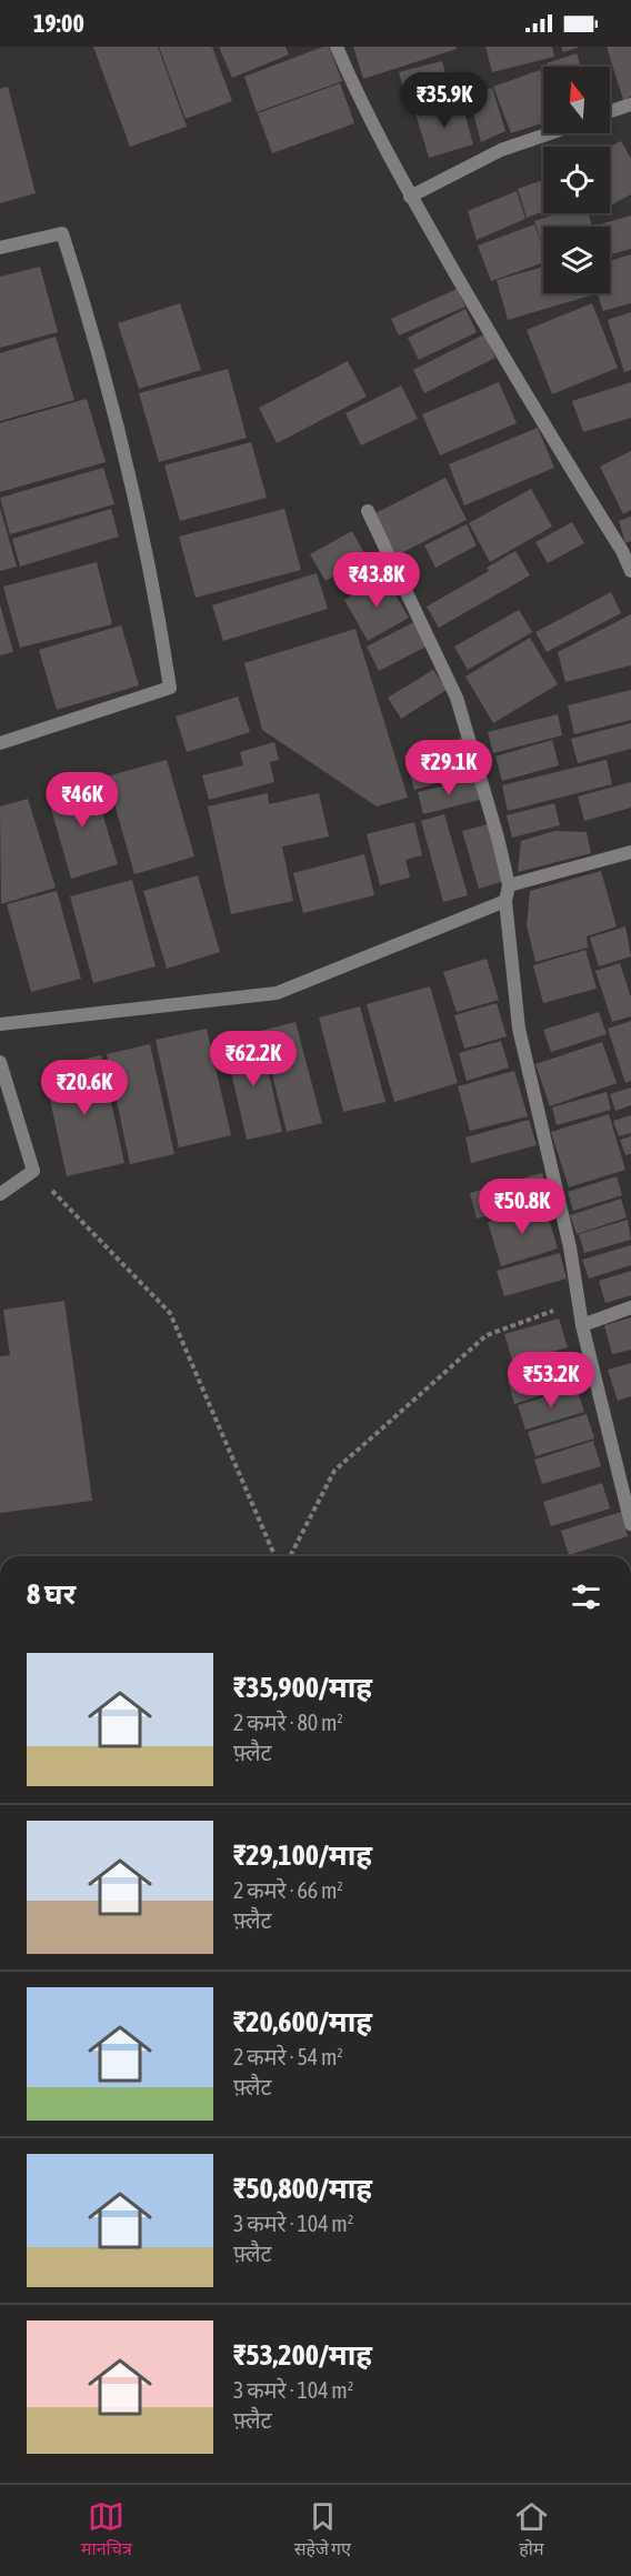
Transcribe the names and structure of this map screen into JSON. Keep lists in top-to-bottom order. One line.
{"north":"top","page":{"status":"19:00","price":["₹35.9K","₹43.8K","₹29.1K","₹46K","₹62.2K","₹20.6K","₹50.8K","₹53.2K"],"heading":"8 घर","list":[{"name":"₹35,900/माह","note":"2 कमरे · 80 m² · फ़्लैट"},{"name":"₹29,100/माह","note":"2 कमरे · 66 m² · फ़्लैट"},{"name":"₹20,600/माह","note":"2 कमरे · 54 m² · फ़्लैट"},{"name":"₹50,800/माह","note":"3 कमरे · 104 m² · फ़्लैट"},{"name":"₹53,200/माह","note":"3 कमरे · 104 m² · फ़्लैट"}],"tabs":["मानचित्र","सहेजे गए","होम"]}}
